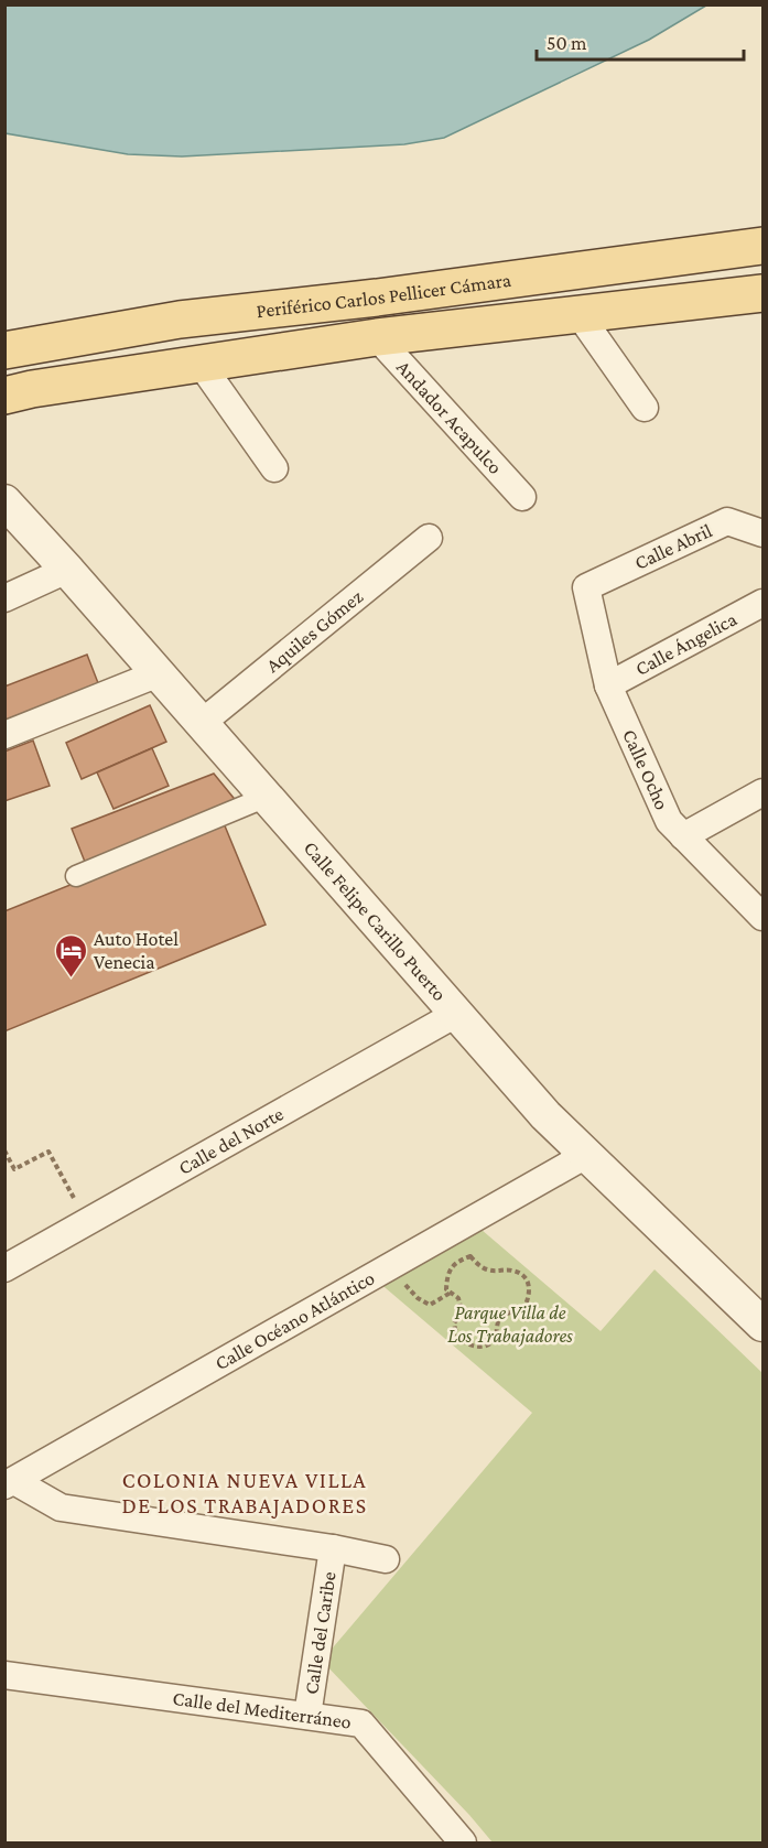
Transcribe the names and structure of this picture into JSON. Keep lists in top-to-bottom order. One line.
{"streets":{"main road":["Periférico Carlos Pellicer Cámara"],"street":["Andador Acapulco","Calle Abril","Aquiles Gómez","Calle Ángelica","Calle Ocho","Calle Felipe Carillo Puerto","Calle del Norte","Calle Océano Atlántico","Calle del Caribe","Calle del Mediterráneo"]},"crossings":[["Periférico Carlos Pellicer Cámara","Andador Acapulco"],["Calle Abril","Calle Ocho"],["Aquiles Gómez","Calle Felipe Carillo Puerto"],["Calle Ángelica","Calle Ocho"],["Calle Felipe Carillo Puerto","Calle del Norte"],["Calle Felipe Carillo Puerto","Calle Océano Atlántico"],["Calle Océano Atlántico","Calle del Caribe"],["Calle del Caribe","Calle del Mediterráneo"]],"districts":["COLONIA NUEVA VILLA DE LOS TRABAJADORES"],"parks":["Parque Villa de Los Trabajadores"],"places":{"hotel":["Auto Hotel Venecia"]},"scale_bar":"50 m"}
